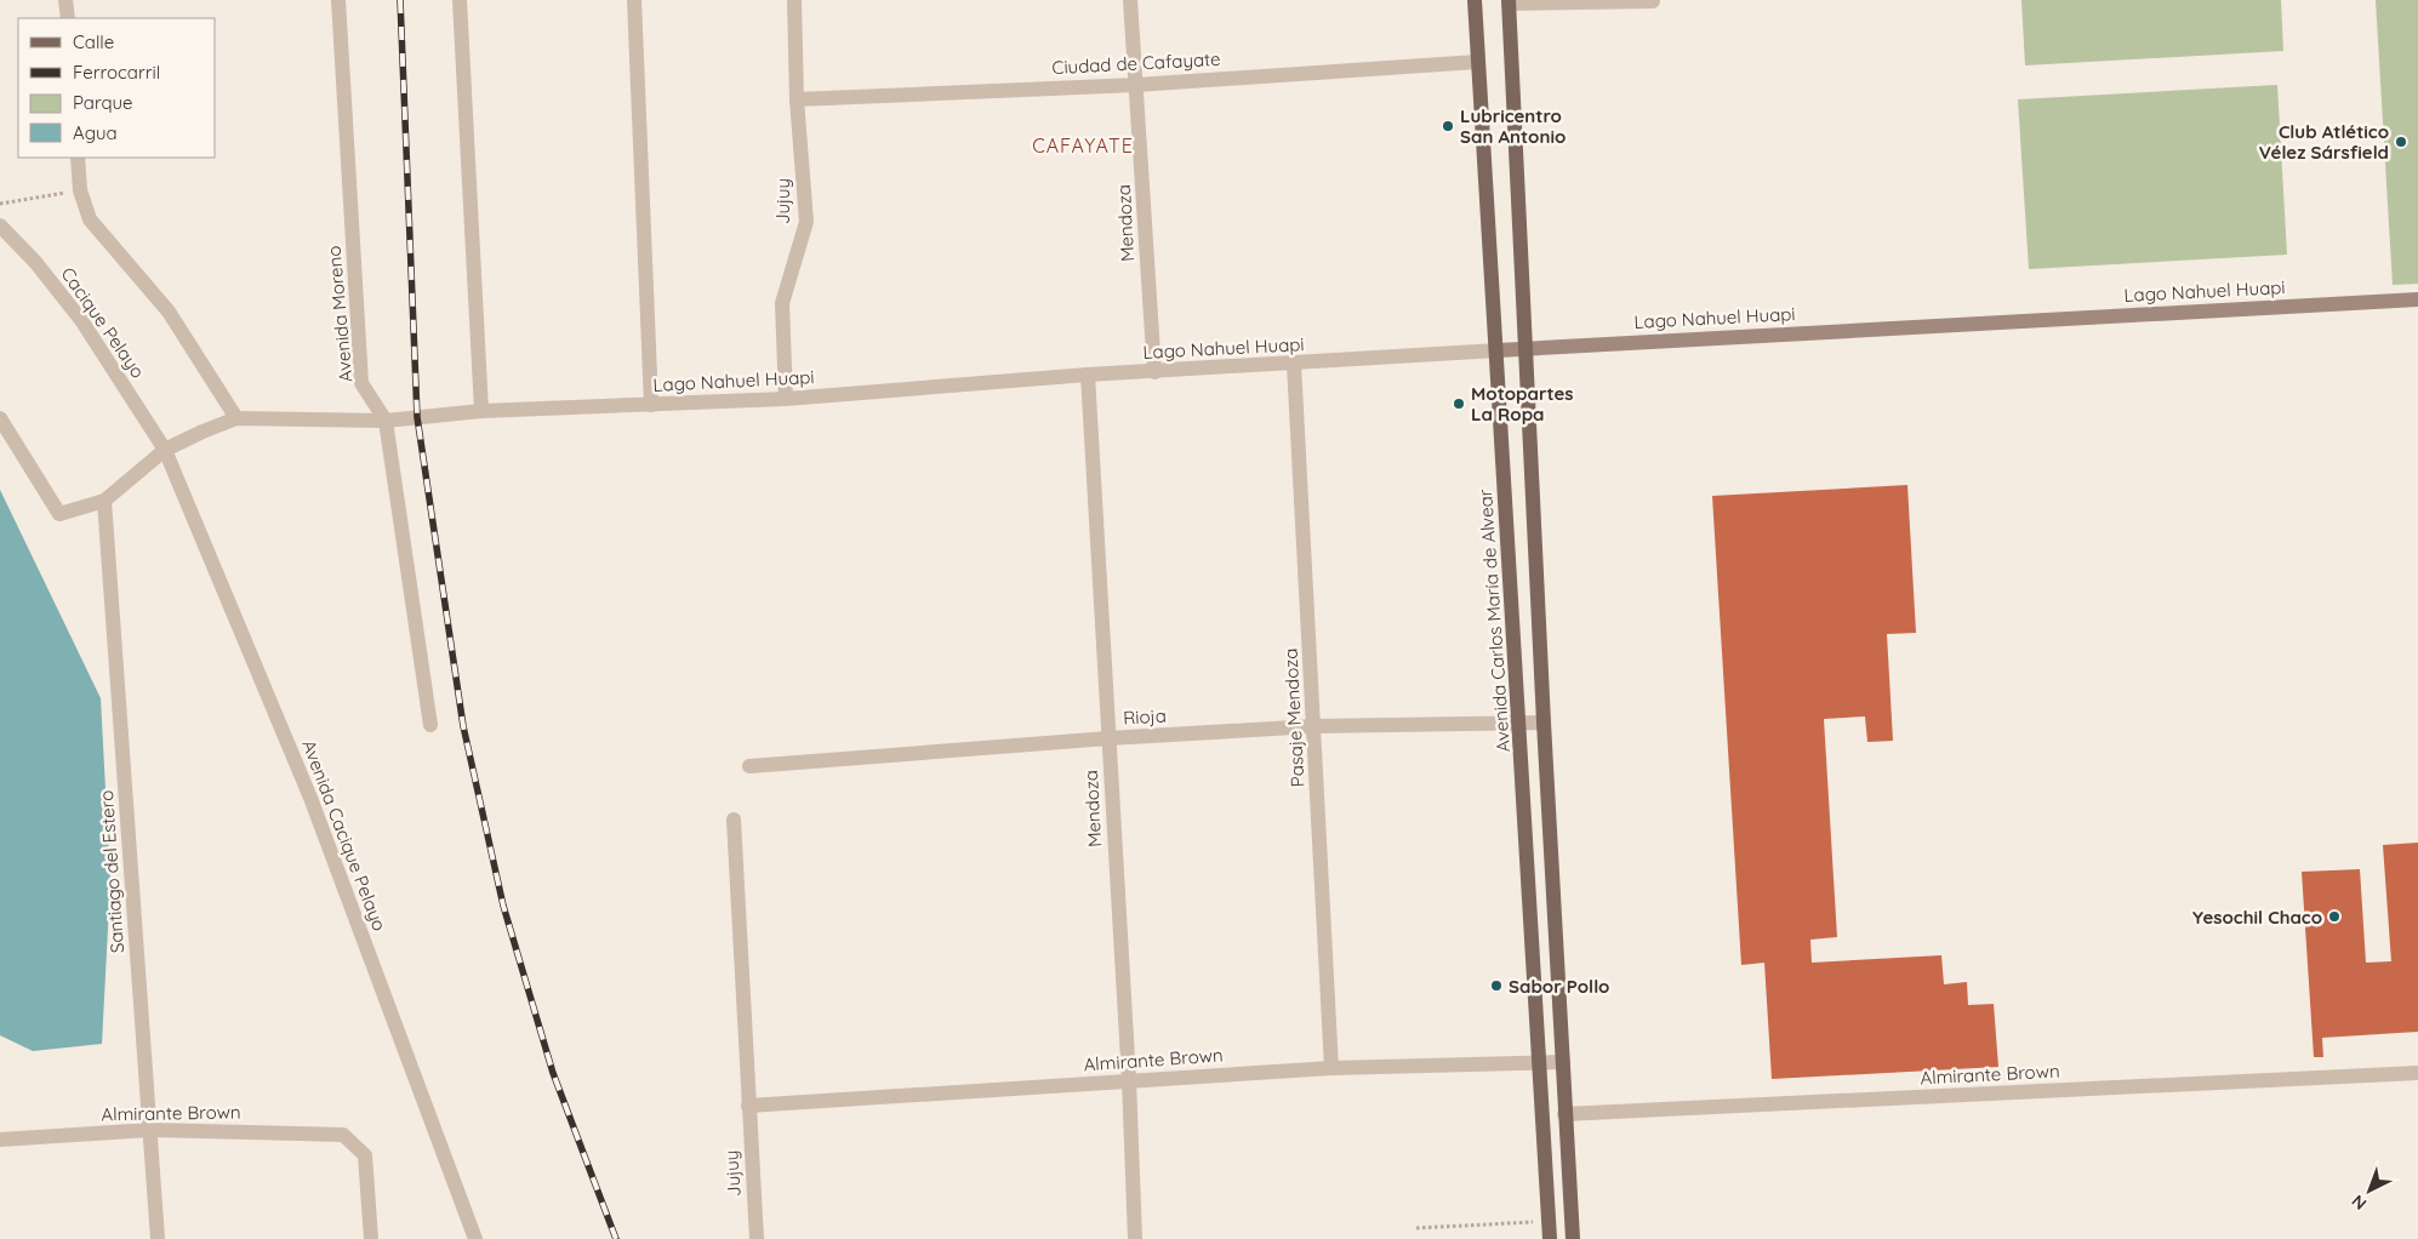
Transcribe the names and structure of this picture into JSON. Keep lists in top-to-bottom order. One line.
{"streets":{"main road":["Lago Nahuel Huapi","Avenida Carlos María de Alvear"],"street":["Ciudad de Cafayate","Jujuy","Mendoza","Avenida Moreno","Cacique Pelayo","Rioja","Pasaje Mendoza","Avenida Cacique Pelayo","Santiago del Estero","Almirante Brown"]},"crossings":[["Ciudad de Cafayate","Jujuy"],["Ciudad de Cafayate","Mendoza"],["Ciudad de Cafayate","Avenida Carlos María de Alvear"],["Jujuy","Lago Nahuel Huapi"],["Jujuy","Almirante Brown"],["Mendoza","Lago Nahuel Huapi"],["Mendoza","Rioja"],["Mendoza","Almirante Brown"],["Lago Nahuel Huapi","Avenida Moreno"],["Lago Nahuel Huapi","Cacique Pelayo"],["Lago Nahuel Huapi","Avenida Carlos María de Alvear"],["Lago Nahuel Huapi","Pasaje Mendoza"],["Lago Nahuel Huapi","Avenida Cacique Pelayo"],["Lago Nahuel Huapi","Santiago del Estero"],["Cacique Pelayo","Avenida Cacique Pelayo"],["Avenida Carlos María de Alvear","Rioja"],["Avenida Carlos María de Alvear","Almirante Brown"],["Rioja","Pasaje Mendoza"],["Pasaje Mendoza","Almirante Brown"],["Santiago del Estero","Almirante Brown"]],"districts":["CAFAYATE"],"places":["Lubricentro San Antonio","Club Atlético Vélez Sársfield","Motopartes La Ropa","Yesochil Chaco","Sabor Pollo"],"legend":["Calle","Ferrocarril","Parque","Agua"],"north":"bottom left"}
